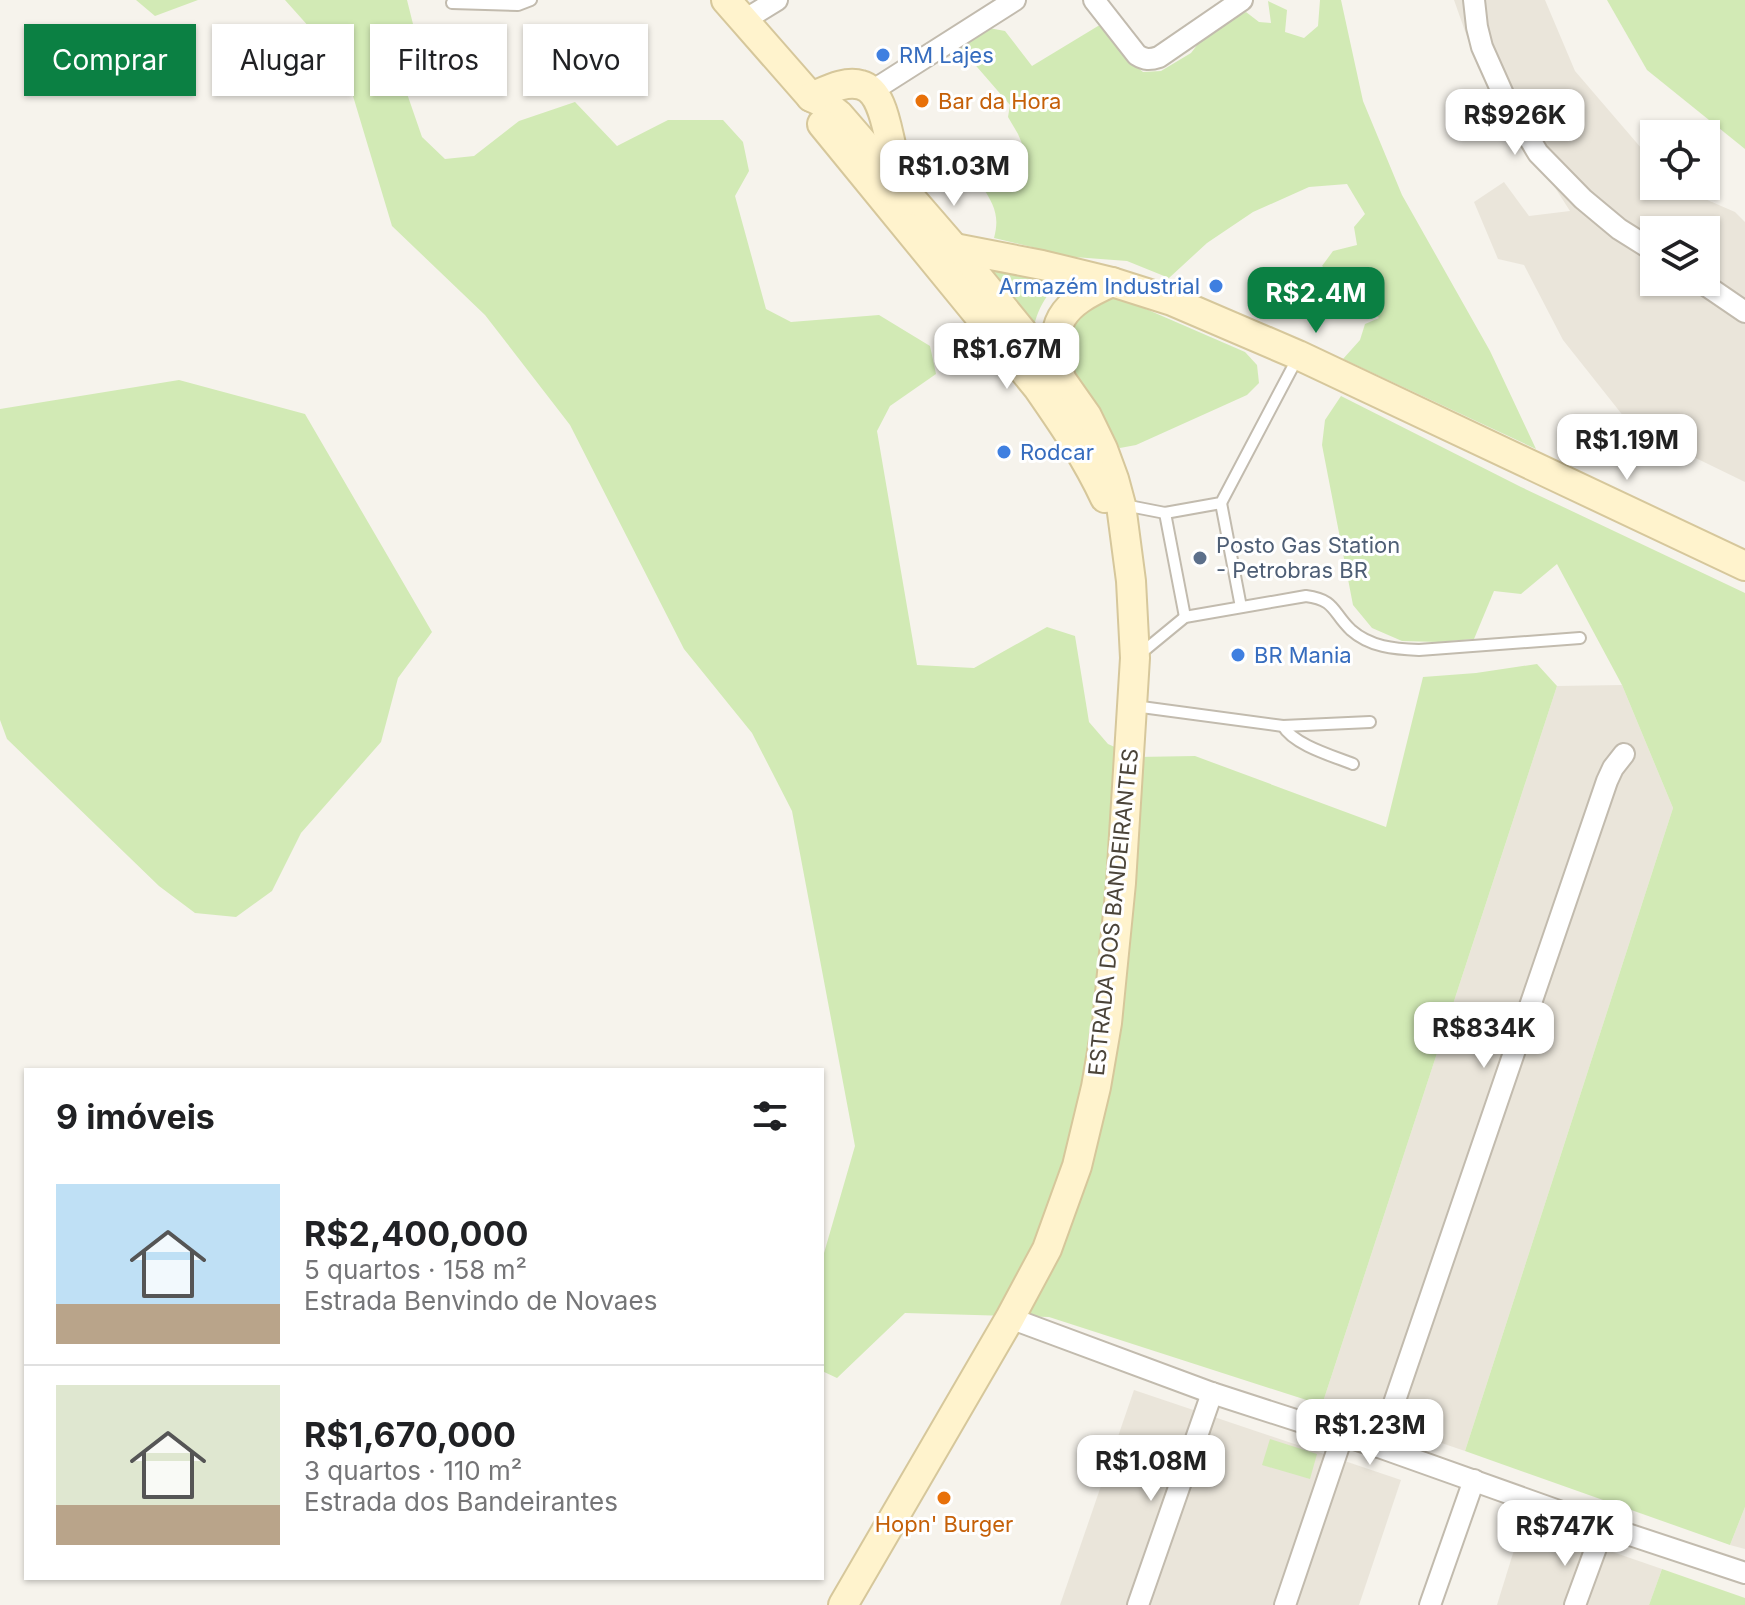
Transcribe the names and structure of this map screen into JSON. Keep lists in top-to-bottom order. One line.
{"streets":{"main road":["ESTRADA DOS BANDEIRANTES"]},"places":["RM Lajes","Bar da Hora","Armazém Industrial","Rodcar","Posto Gas Station - Petrobras BR","BR Mania","Hopn' Burger"],"page":{"chip":["Comprar","Alugar","Filtros","Novo"],"price":["R$926K","R$1.03M","R$2.4M","R$1.67M","R$1.19M","R$834K","R$1.23M","R$1.08M","R$747K"],"heading":"9 imóveis","list":[{"name":"R$2,400,000","note":"5 quartos · 158 m² · Estrada Benvindo de Novaes"},{"name":"R$1,670,000","note":"3 quartos · 110 m² · Estrada dos Bandeirantes"}]}}
